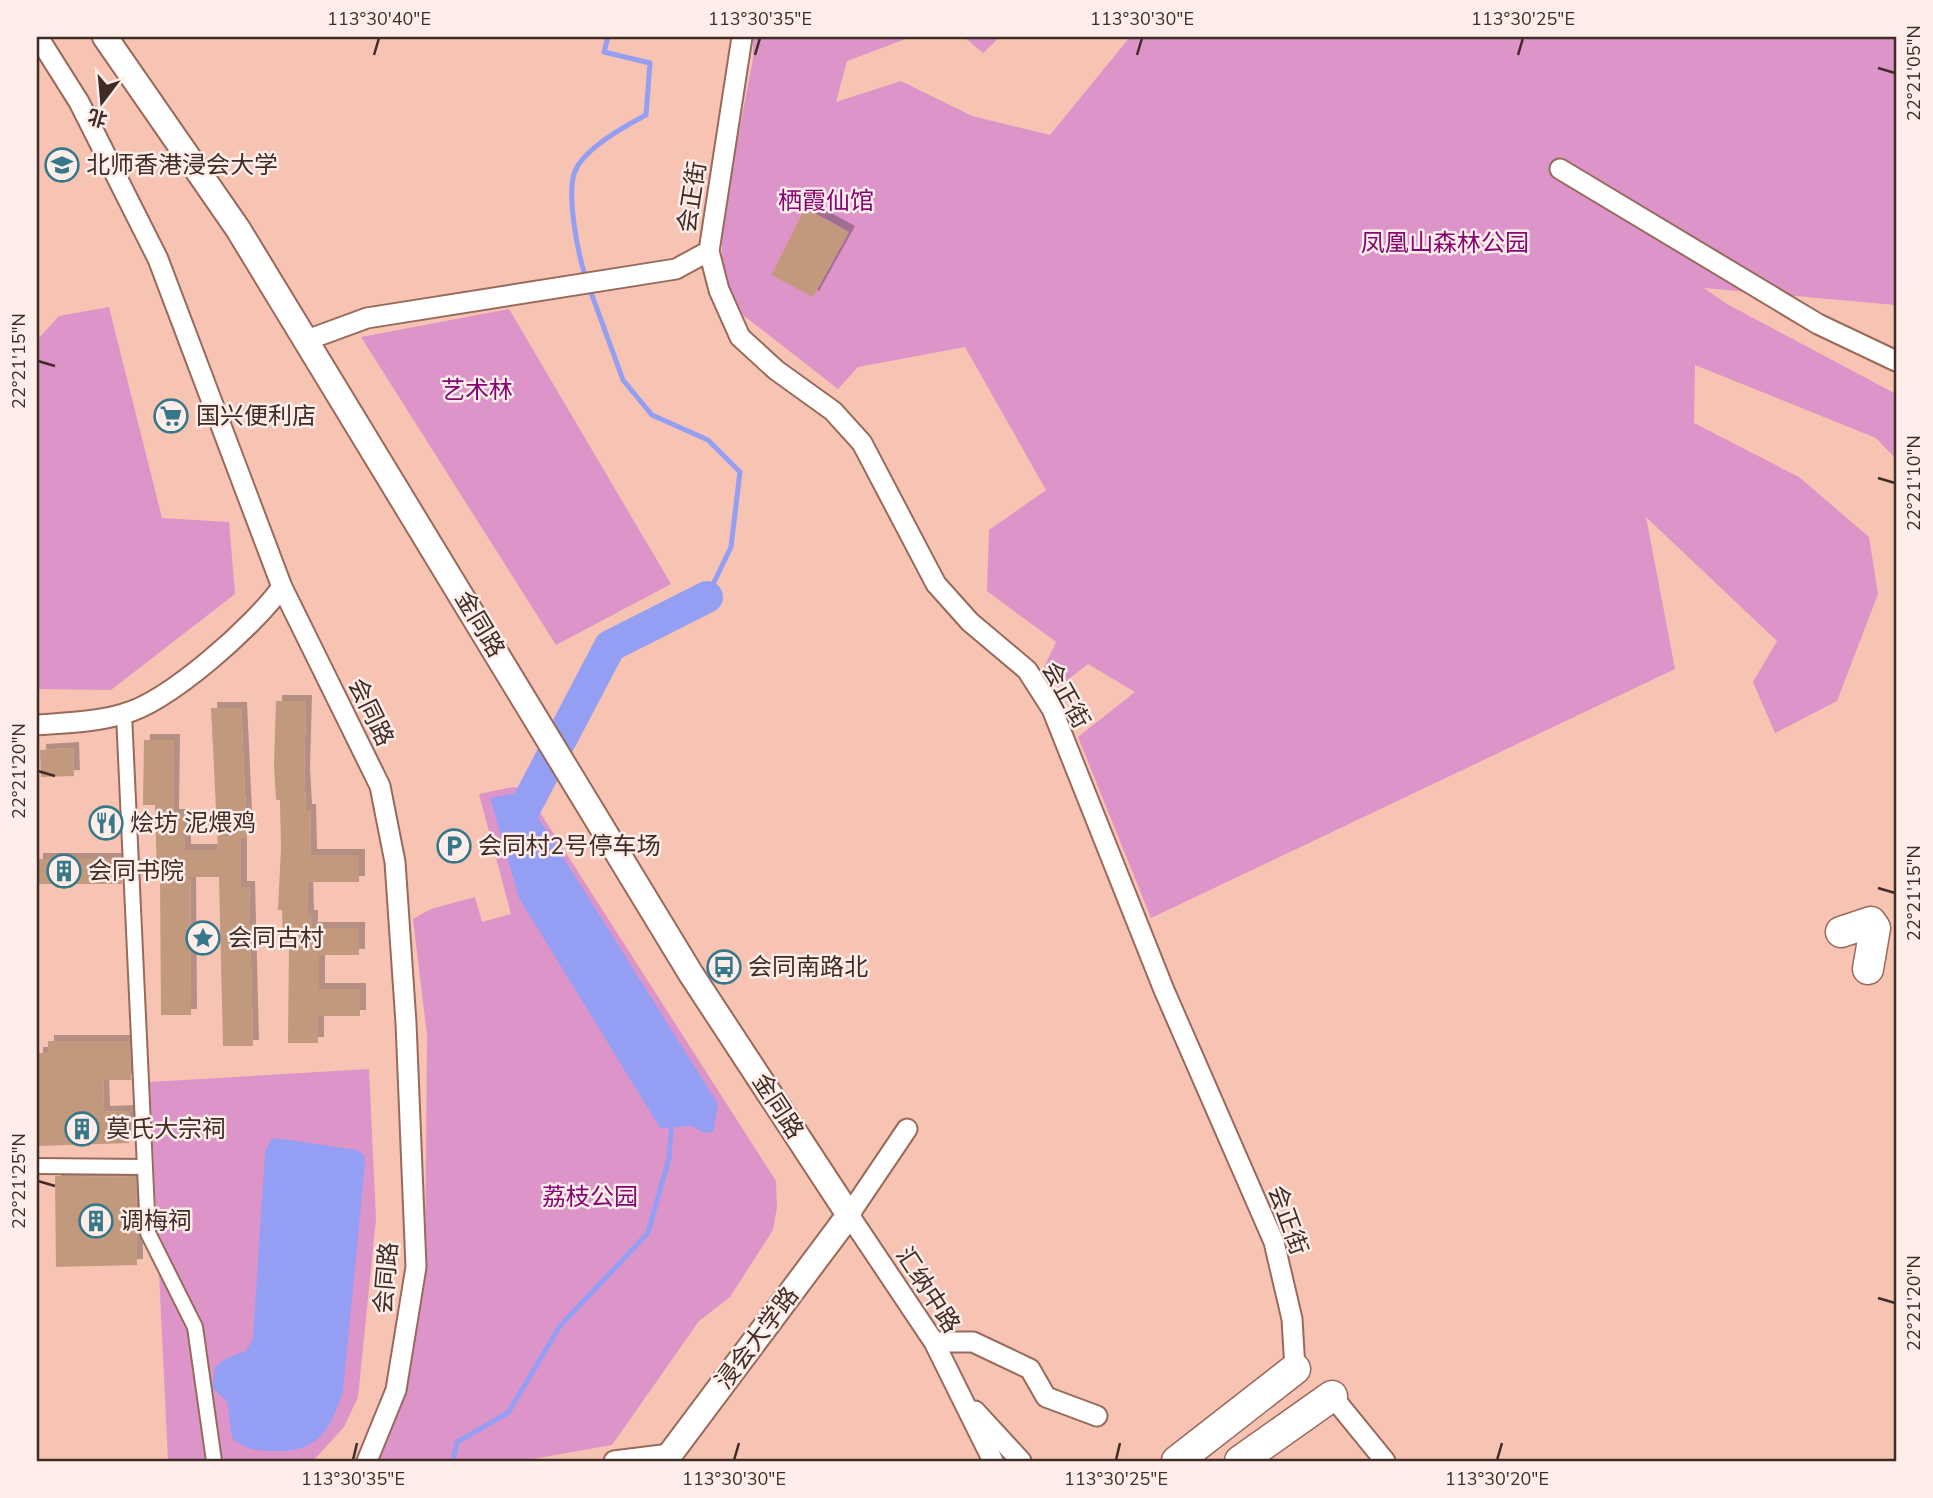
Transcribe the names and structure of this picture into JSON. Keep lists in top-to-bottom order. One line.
{"streets":{"street":["会正街","金同路","会同路","汇纳中路","浸会大学路"]},"crossings":[["金同路","汇纳中路"],["金同路","浸会大学路"],["汇纳中路","浸会大学路"]],"parks":["栖霞仙馆","凤凰山森林公园","艺术林","荔枝公园"],"places":{"school or university":["北师香港浸会大学"],"supermarket":["国兴便利店"],"restaurant":["烩坊 泥煨鸡"],"parking":["会同村2号停车场"],"building":["会同书院","莫氏大宗祠","调梅祠"],"place":["会同古村"],"bus stop":["会同南路北"]},"north":"bottom","coordinates":["113°30'40\"E","113°30'35\"E","113°30'30\"E","113°30'25\"E","22°21'05\"N","22°21'15\"N","22°21'10\"N","22°21'20\"N","22°21'25\"N","113°30'20\"E"]}
